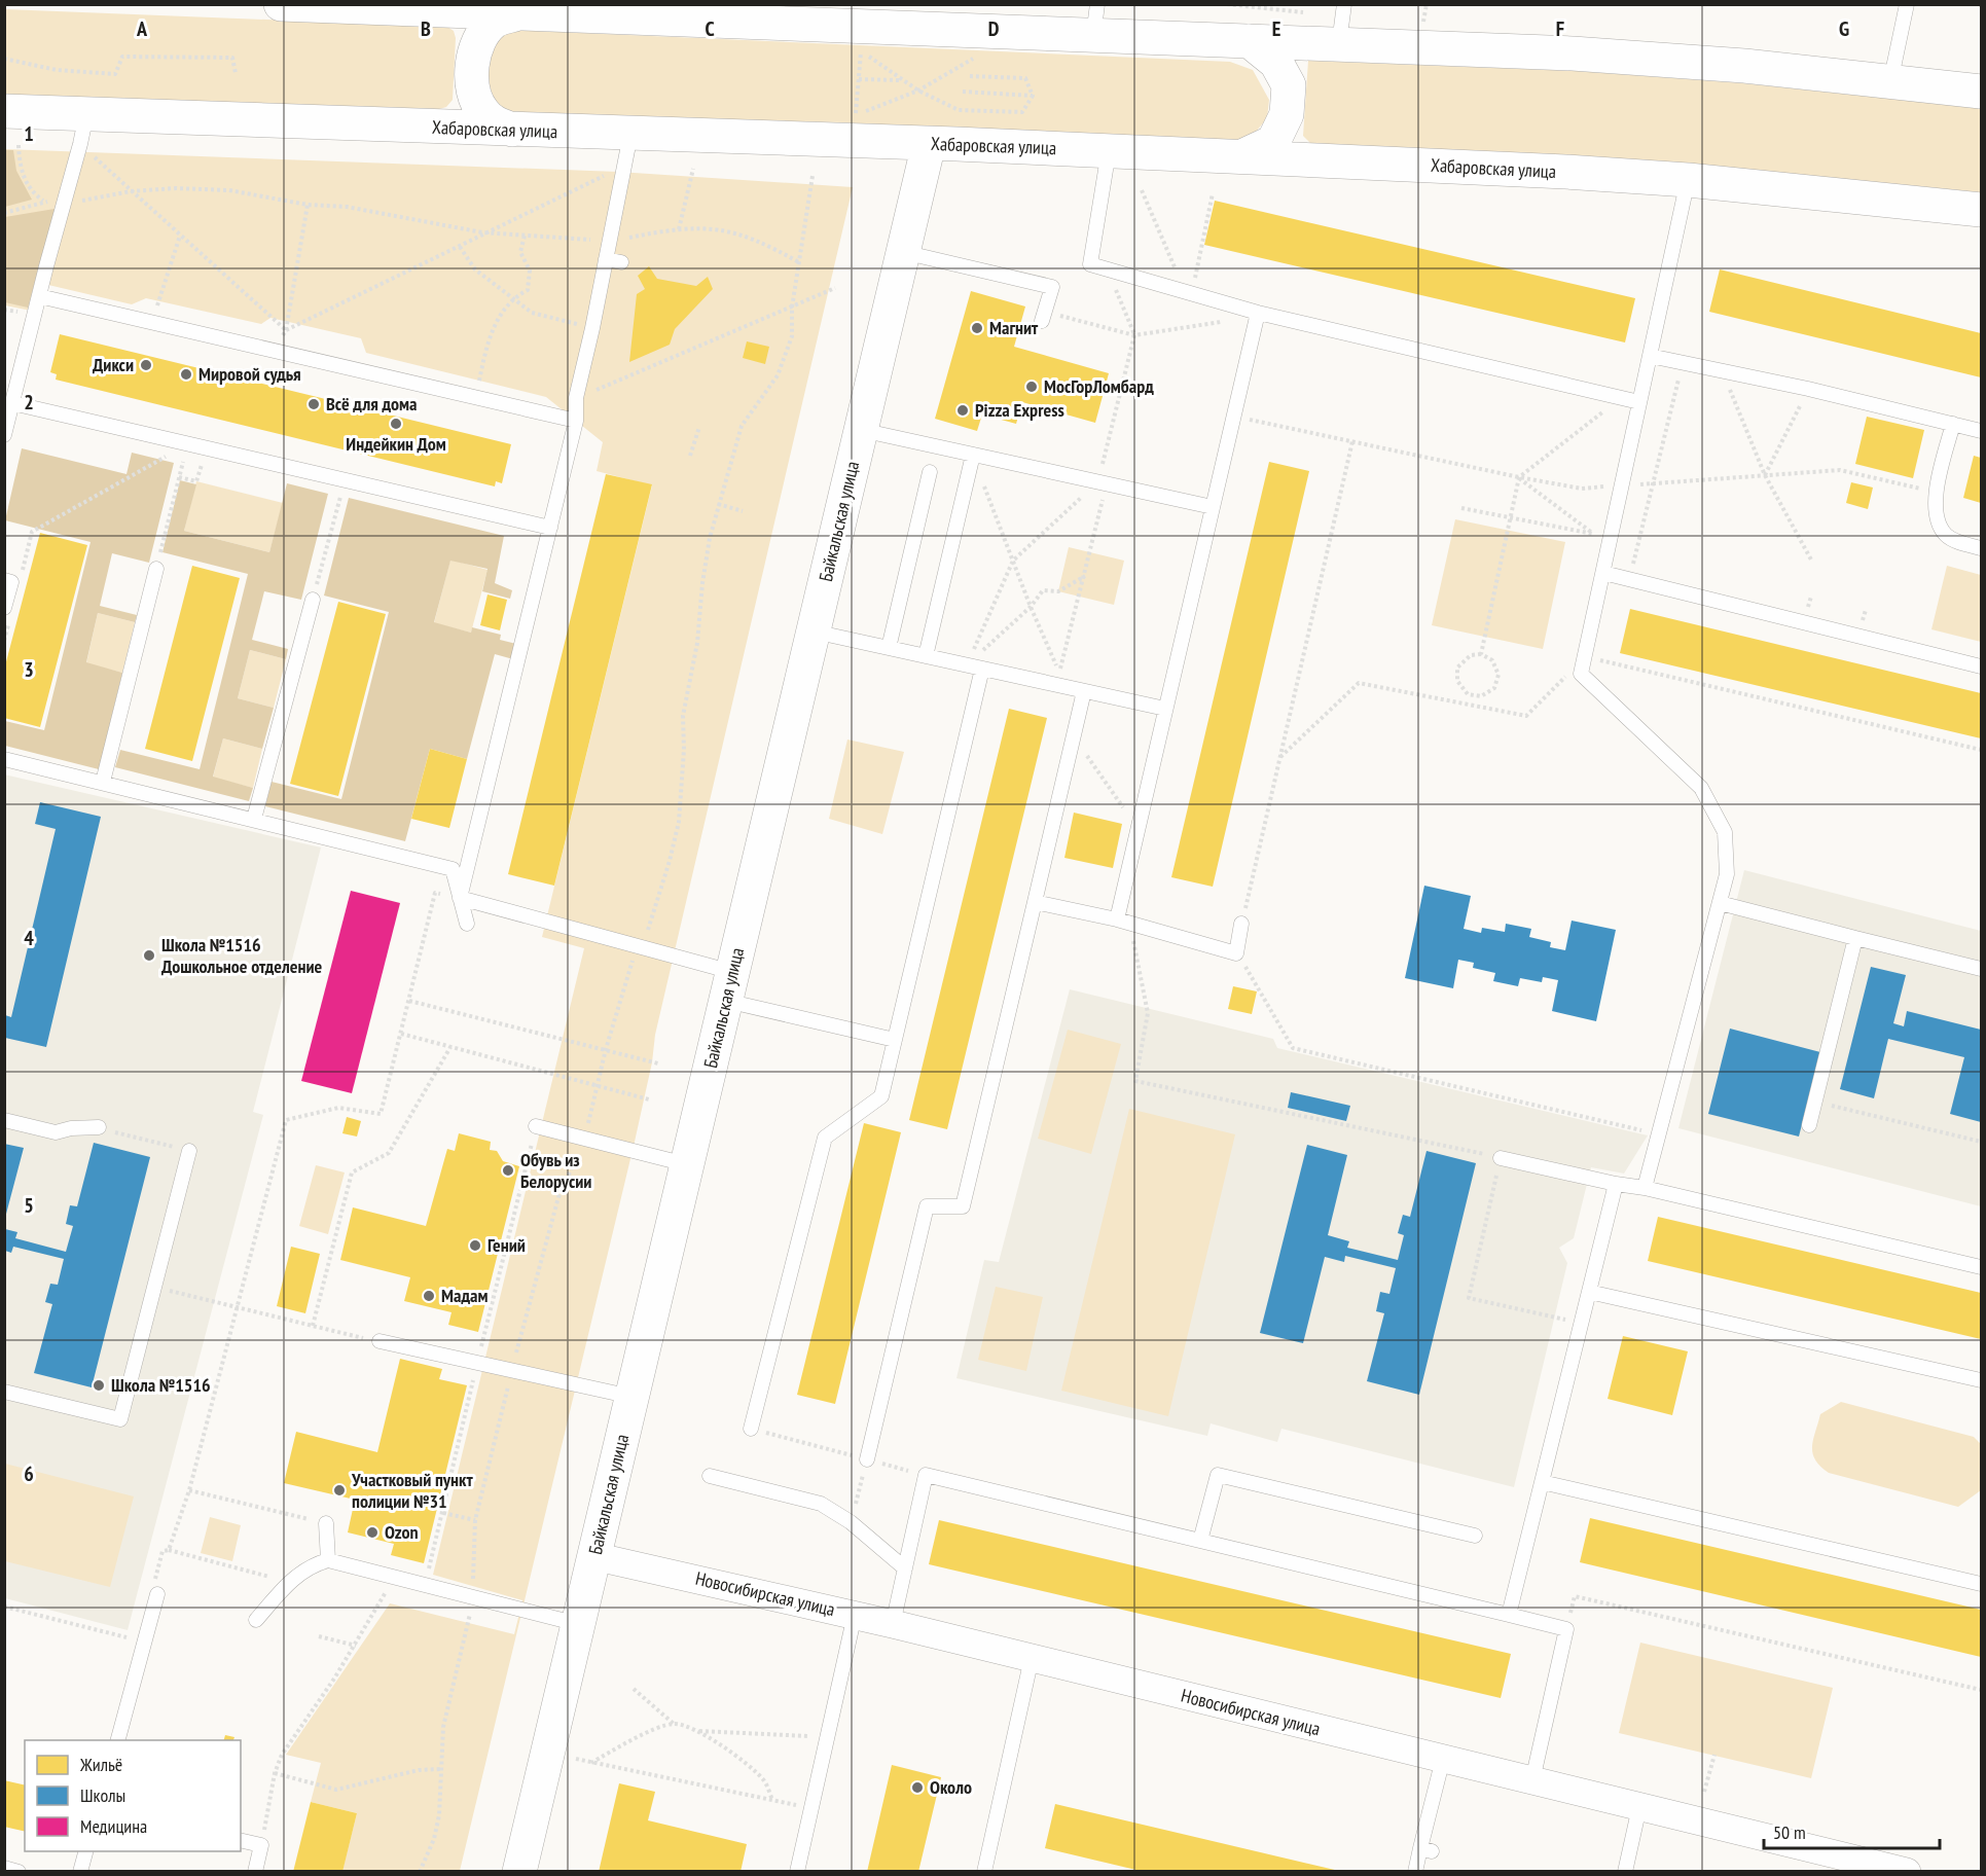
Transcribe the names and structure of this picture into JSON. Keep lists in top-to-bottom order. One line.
{"streets":{"main road":["Хабаровская улица","Байкальская улица"],"street":["Новосибирская улица"]},"crossings":[["Хабаровская улица","Байкальская улица"],["Байкальская улица","Новосибирская улица"]],"places":["Магнит","Дикси","Мировой судья","МосГорЛомбард","Всё для дома","Pizza Express","Индейкин Дом","Школа №1516 Дошкольное отделение","Обувь из Белорусии","Гений","Мадам","Школа №1516","Участковый пункт полиции №31","Ozon","Около"],"legend":["Жильё","Школы","Медицина"],"scale_bar":"50 m","grid":{"columns":["A","B","C","D","E","F","G"],"rows":["1","2","3","4","5","6"]}}
